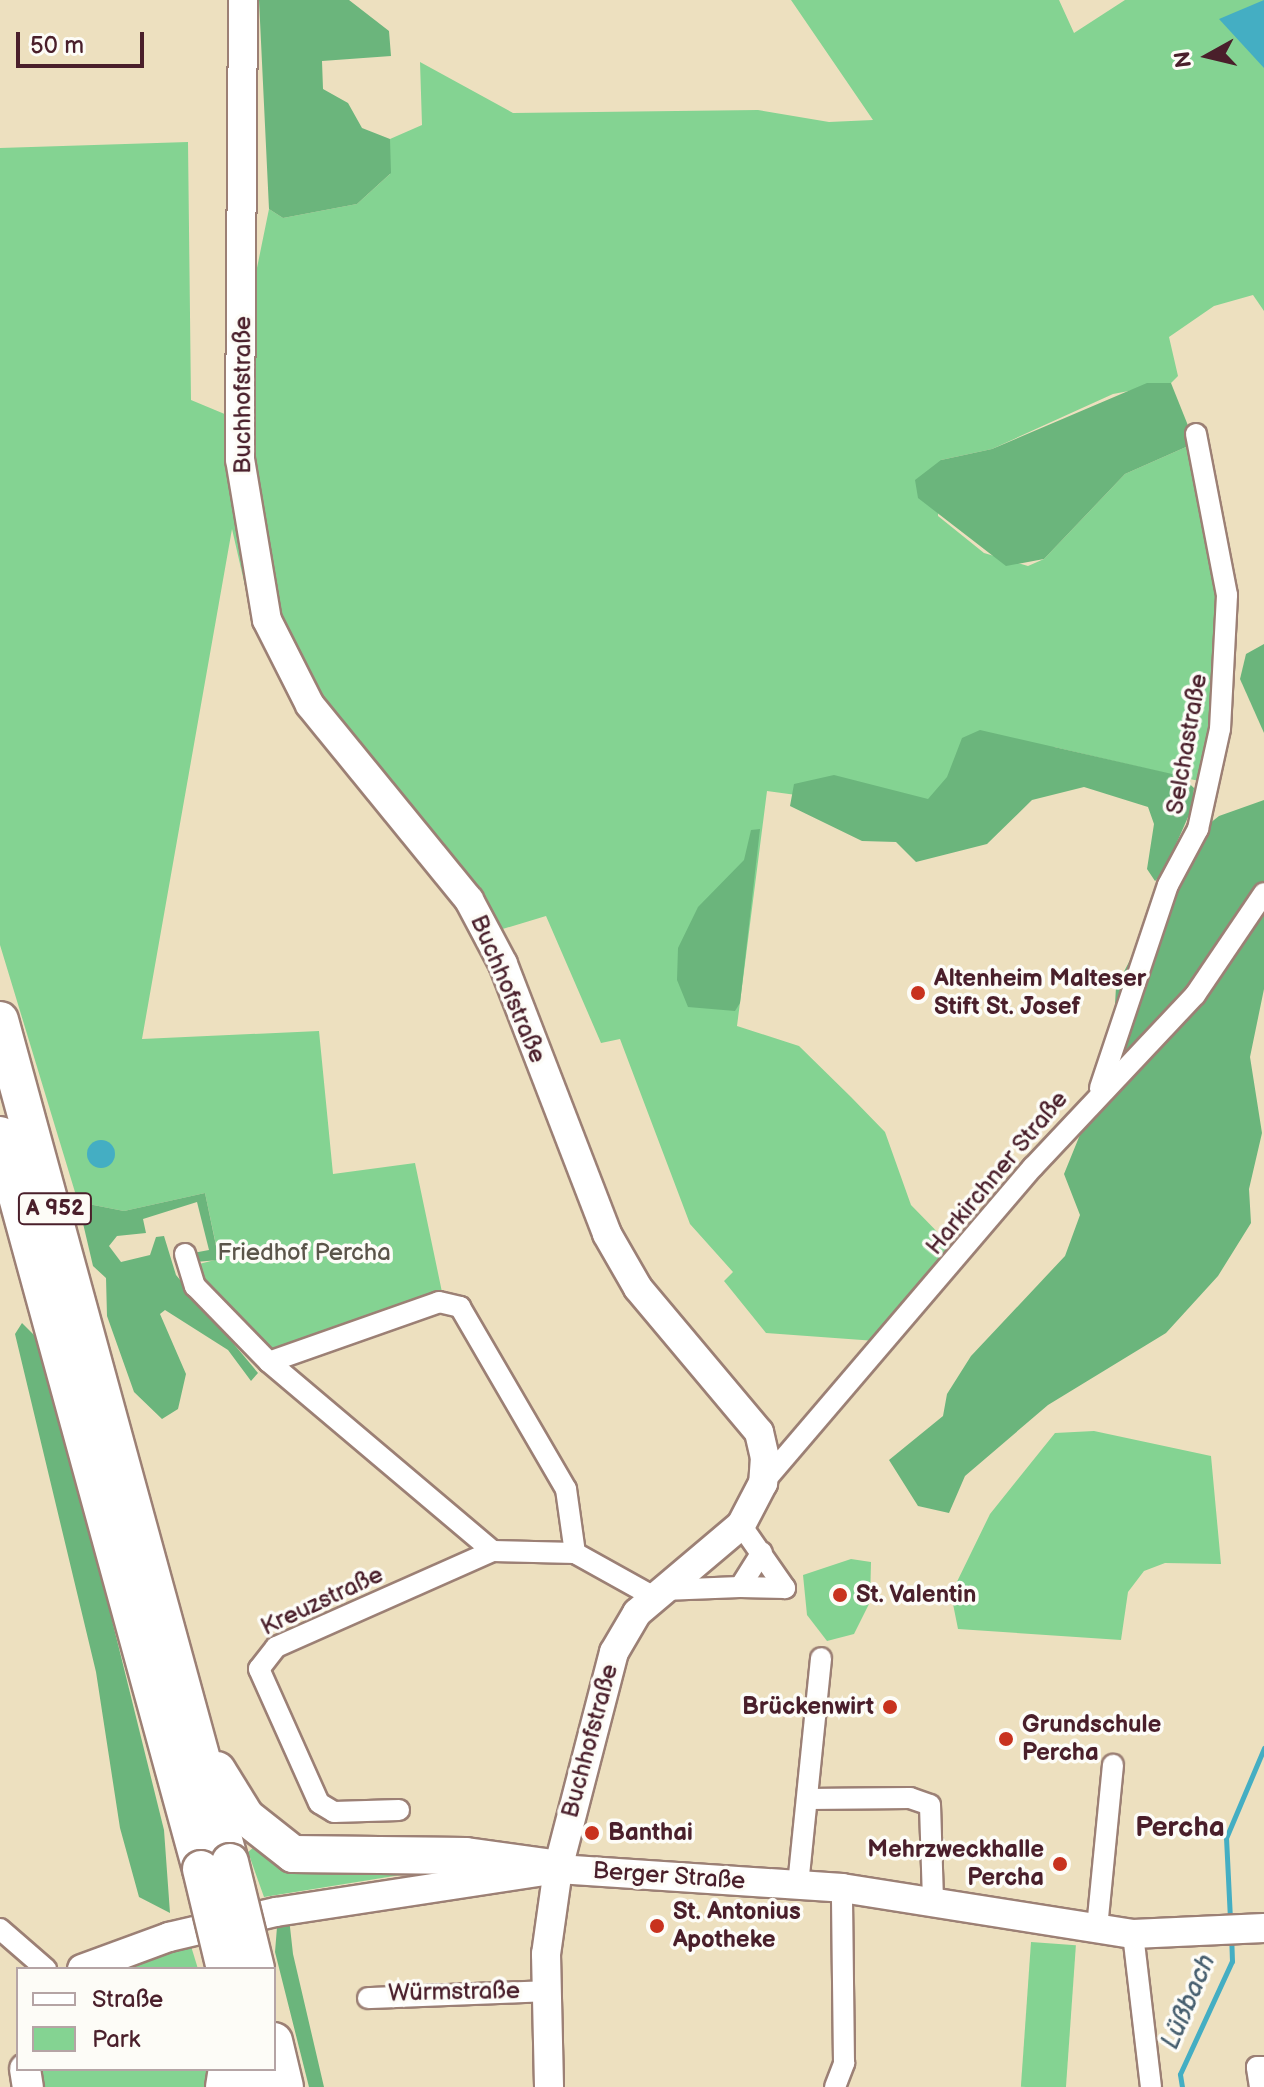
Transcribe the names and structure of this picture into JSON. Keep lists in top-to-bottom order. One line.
{"streets":{"highway":["A 952"],"main road":["Buchhofstraße","Berger Straße","Würmstraße"],"street":["Selchastraße","Harkirchner Straße","Kreuzstraße"]},"crossings":[["Buchhofstraße","Harkirchner Straße"],["Buchhofstraße","Kreuzstraße"],["Buchhofstraße","Berger Straße"],["Buchhofstraße","Würmstraße"],["Selchastraße","Harkirchner Straße"],["Berger Straße","Würmstraße"]],"districts":["Percha"],"water":["Lüßbach"],"parks":["Friedhof Percha"],"places":["Altenheim Malteser Stift St. Josef","St. Valentin","Brückenwirt","Grundschule Percha","Banthai","Mehrzweckhalle Percha","St. Antonius Apotheke"],"legend":["Straße","Park"],"scale_bar":"50 m","north":"left"}
